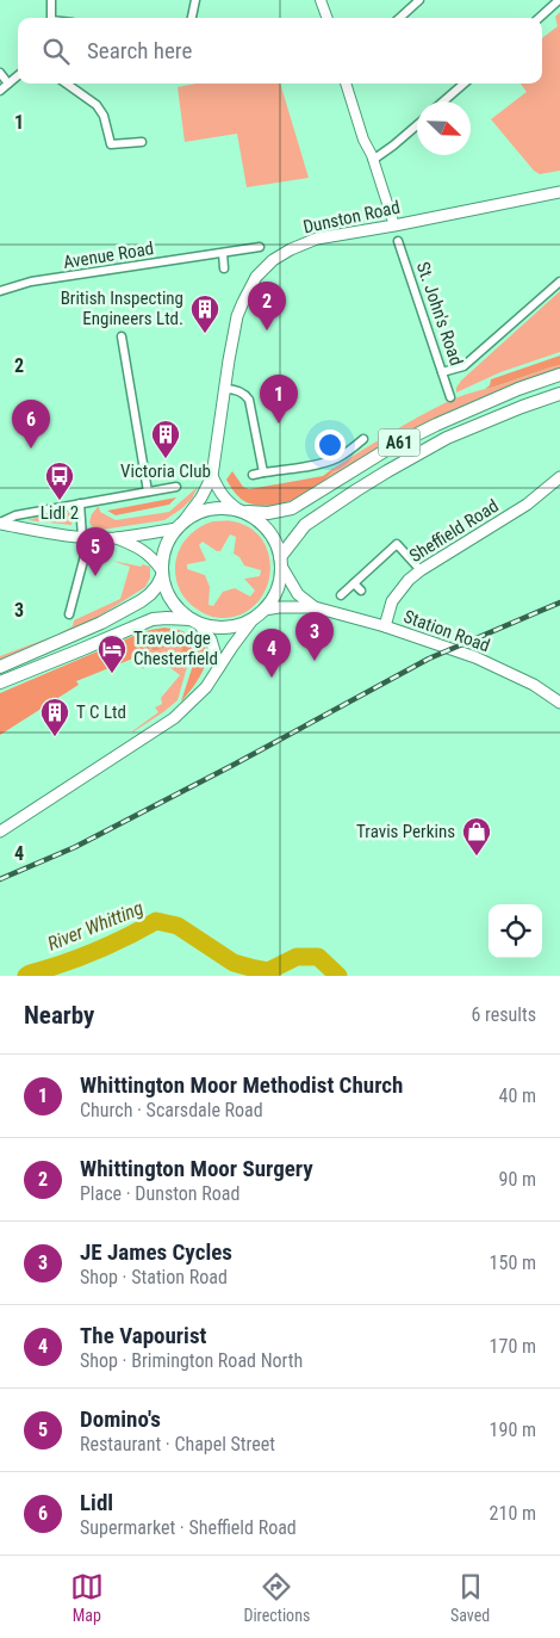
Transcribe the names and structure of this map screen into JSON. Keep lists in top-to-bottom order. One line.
{"streets":{"highway":["A61"],"main road":["Dunston Road","Sheffield Road","Station Road"],"street":["Avenue Road","St. John's Road"]},"crossings":[["Dunston Road","A61"],["Dunston Road","Station Road"],["A61","Station Road"],["Sheffield Road","Station Road"]],"water":["River Whitting"],"places":{"building":["British Inspecting Engineers Ltd.","Victoria Club","T C Ltd"],"bus stop":["Lidl 2"],"hotel":["Travelodge Chesterfield"],"shop":["Travis Perkins"]},"north":"bottom right","page":{"search":"Search here","pins":["2","1","6","5","3","4"],"heading":["Nearby","6 results"],"list":[{"mark":"1","name":"Whittington Moor Methodist Church","note":"Church · Scarsdale Road","value":"40 m"},{"mark":"2","name":"Whittington Moor Surgery","note":"Place · Dunston Road","value":"90 m"},{"mark":"3","name":"JE James Cycles","note":"Shop · Station Road","value":"150 m"},{"mark":"4","name":"The Vapourist","note":"Shop · Brimington Road North","value":"170 m"},{"mark":"5","name":"Domino's","note":"Restaurant · Chapel Street","value":"190 m"},{"mark":"6","name":"Lidl","note":"Supermarket · Sheffield Road","value":"210 m"}],"nav":["Map","Directions","Saved"]},"grid":{"rows":["1","2","3","4"]}}
